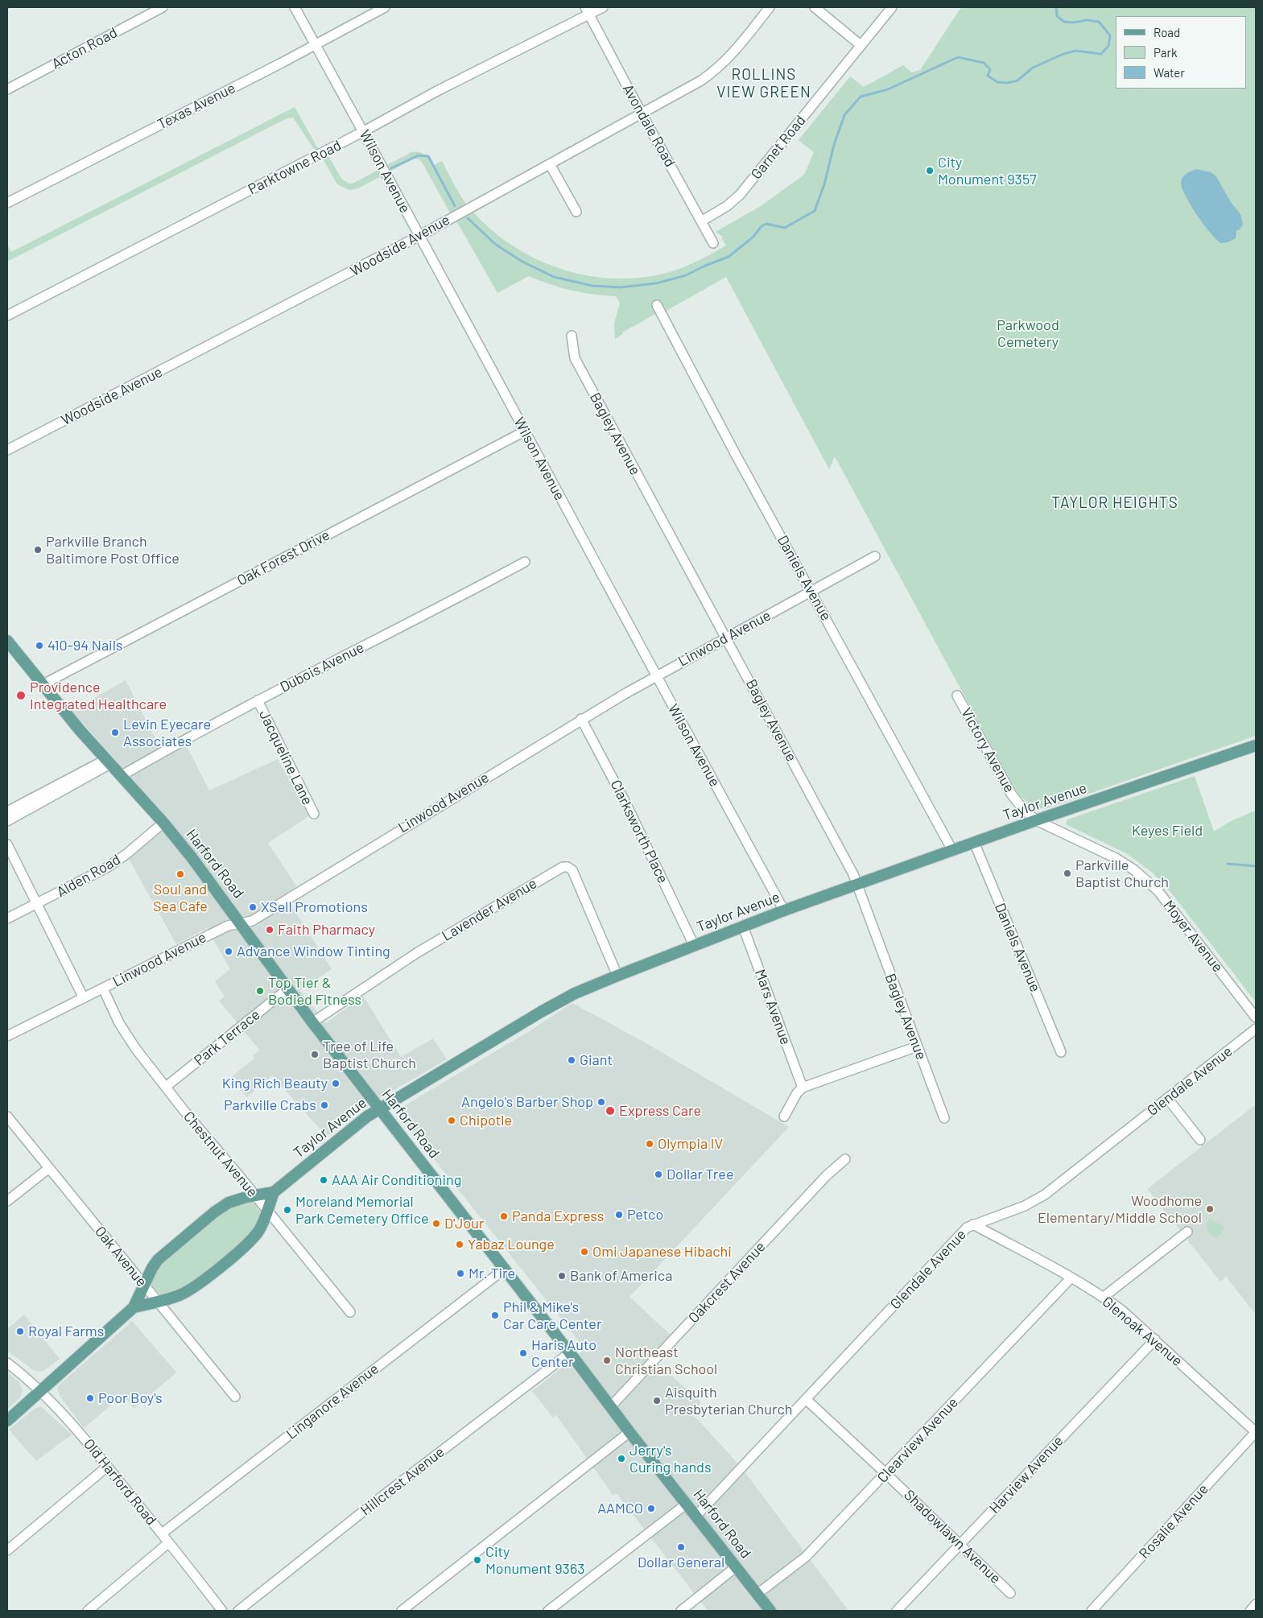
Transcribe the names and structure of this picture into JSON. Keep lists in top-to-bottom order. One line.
{"streets":{"main road":["Taylor Avenue","Harford Road"],"street":["Acton Road","Texas Avenue","Avondale Road","Garnet Road","Parktowne Road","Wilson Avenue","Woodside Avenue","Bagley Avenue","Oak Forest Drive","Daniels Avenue","Linwood Avenue","Dubois Avenue","Victory Avenue","Jacqueline Lane","Clarksworth Place","Alden Road","Lavender Avenue","Moyer Avenue","Mars Avenue","Park Terrace","Glendale Avenue","Chestnut Avenue","Oak Avenue","Oakcrest Avenue","Glenoak Avenue","Linganore Avenue","Clearview Avenue","Harview Avenue","Hillcrest Avenue","Old Harford Road","Rosalie Avenue","Shadowlawn Avenue"]},"crossings":[["Texas Avenue","Wilson Avenue"],["Avondale Road","Garnet Road"],["Avondale Road","Parktowne Road"],["Avondale Road","Woodside Avenue"],["Parktowne Road","Wilson Avenue"],["Wilson Avenue","Woodside Avenue"],["Wilson Avenue","Oak Forest Drive"],["Wilson Avenue","Linwood Avenue"],["Wilson Avenue","Taylor Avenue"],["Bagley Avenue","Linwood Avenue"],["Bagley Avenue","Taylor Avenue"],["Oak Forest Drive","Harford Road"],["Daniels Avenue","Linwood Avenue"],["Daniels Avenue","Taylor Avenue"],["Linwood Avenue","Clarksworth Place"],["Linwood Avenue","Harford Road"],["Linwood Avenue","Chestnut Avenue"],["Dubois Avenue","Jacqueline Lane"],["Dubois Avenue","Harford Road"],["Victory Avenue","Taylor Avenue"],["Victory Avenue","Moyer Avenue"],["Taylor Avenue","Clarksworth Place"],["Taylor Avenue","Harford Road"],["Taylor Avenue","Lavender Avenue"],["Taylor Avenue","Moyer Avenue"],["Taylor Avenue","Mars Avenue"],["Taylor Avenue","Chestnut Avenue"],["Taylor Avenue","Oak Avenue"],["Taylor Avenue","Old Harford Road"],["Harford Road","Alden Road"],["Harford Road","Lavender Avenue"],["Harford Road","Park Terrace"],["Harford Road","Glendale Avenue"],["Harford Road","Oakcrest Avenue"],["Harford Road","Linganore Avenue"],["Harford Road","Clearview Avenue"],["Harford Road","Hillcrest Avenue"],["Park Terrace","Chestnut Avenue"],["Glendale Avenue","Glenoak Avenue"],["Glendale Avenue","Shadowlawn Avenue"],["Glenoak Avenue","Clearview Avenue"],["Glenoak Avenue","Harview Avenue"],["Glenoak Avenue","Rosalie Avenue"],["Linganore Avenue","Old Harford Road"],["Clearview Avenue","Shadowlawn Avenue"],["Harview Avenue","Shadowlawn Avenue"]],"districts":["ROLLINS VIEW GREEN","TAYLOR HEIGHTS"],"parks":["Parkwood Cemetery","Keyes Field"],"places":["City Monument 9357","Parkville Branch Baltimore Post Office","410-94 Nails","Providence Integrated Healthcare","Levin Eyecare Associates","Parkville Baptist Church","Soul and Sea Cafe","XSell Promotions","Faith Pharmacy","Advance Window Tinting","Top Tier & Bodied Fitness","Tree of Life Baptist Church","Giant","King Rich Beauty","Angelo's Barber Shop","Parkville Crabs","Express Care","Chipotle","Olympia IV","Dollar Tree","AAA Air Conditioning","Woodhome Elementary/Middle School","Moreland Memorial Park Cemetery Office","Petco","Panda Express","D'Jour","Yabaz Lounge","Omi Japanese Hibachi","Mr. Tire","Bank of America","Phil & Mike's Car Care Center","Royal Farms","Haris Auto Center","Northeast Christian School","Poor Boy's","Aisquith Presbyterian Church","Jerry's Curing hands","AAMCO","Dollar General","City Monument 9363"],"legend":["Road","Park","Water"]}
